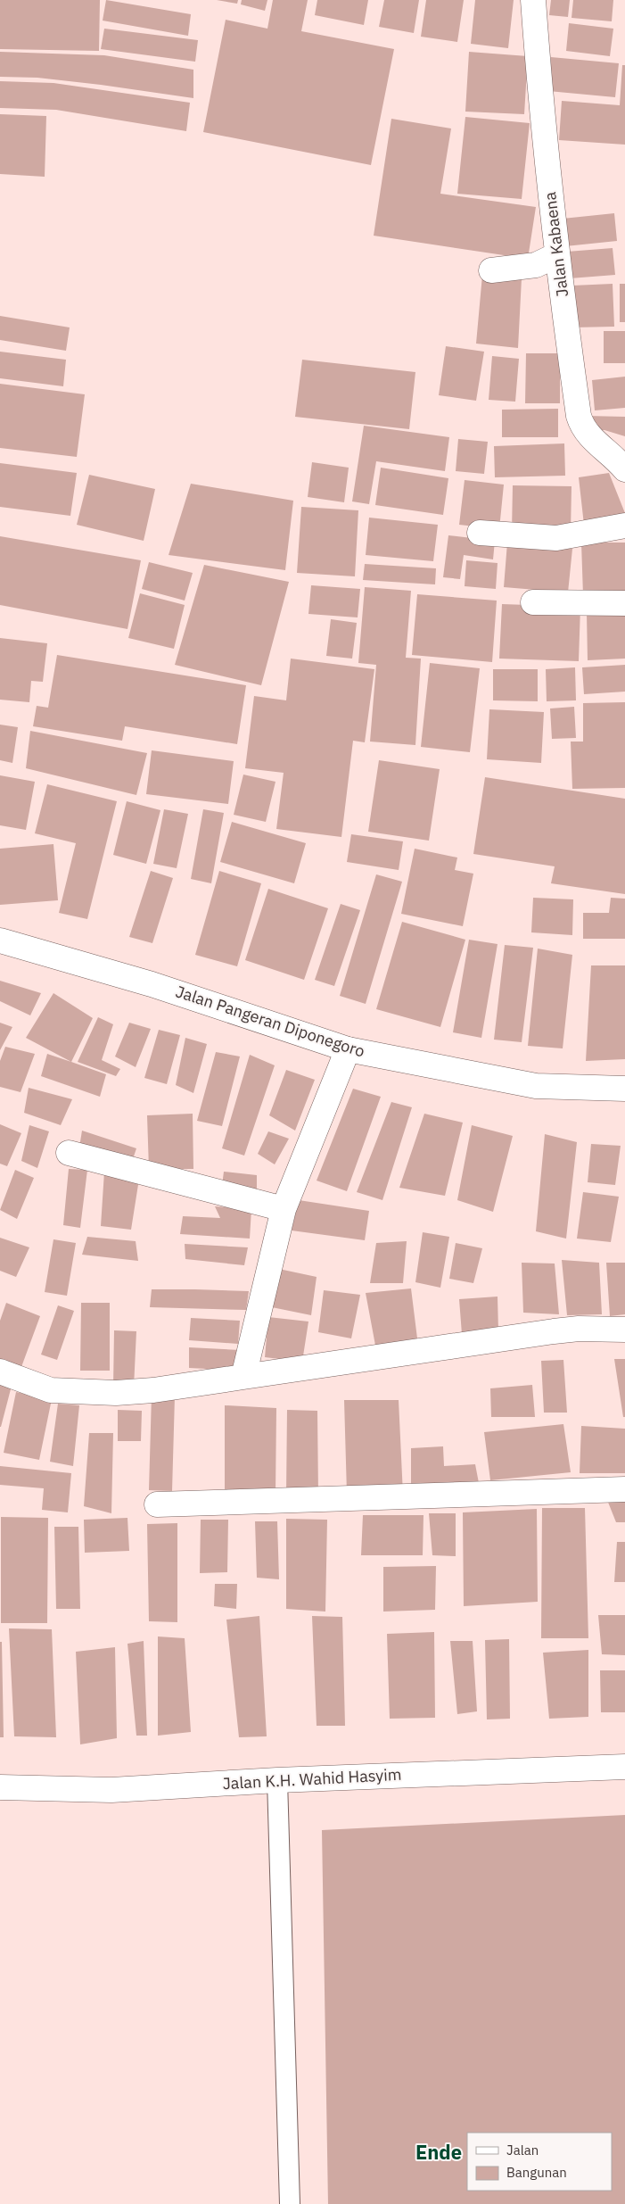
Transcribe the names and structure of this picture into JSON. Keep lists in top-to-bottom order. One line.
{"streets":{"street":["Jalan Kabaena","Jalan Pangeran Diponegoro","Jalan K.H. Wahid Hasyim"]},"districts":["Ende"],"legend":["Jalan","Bangunan"]}
